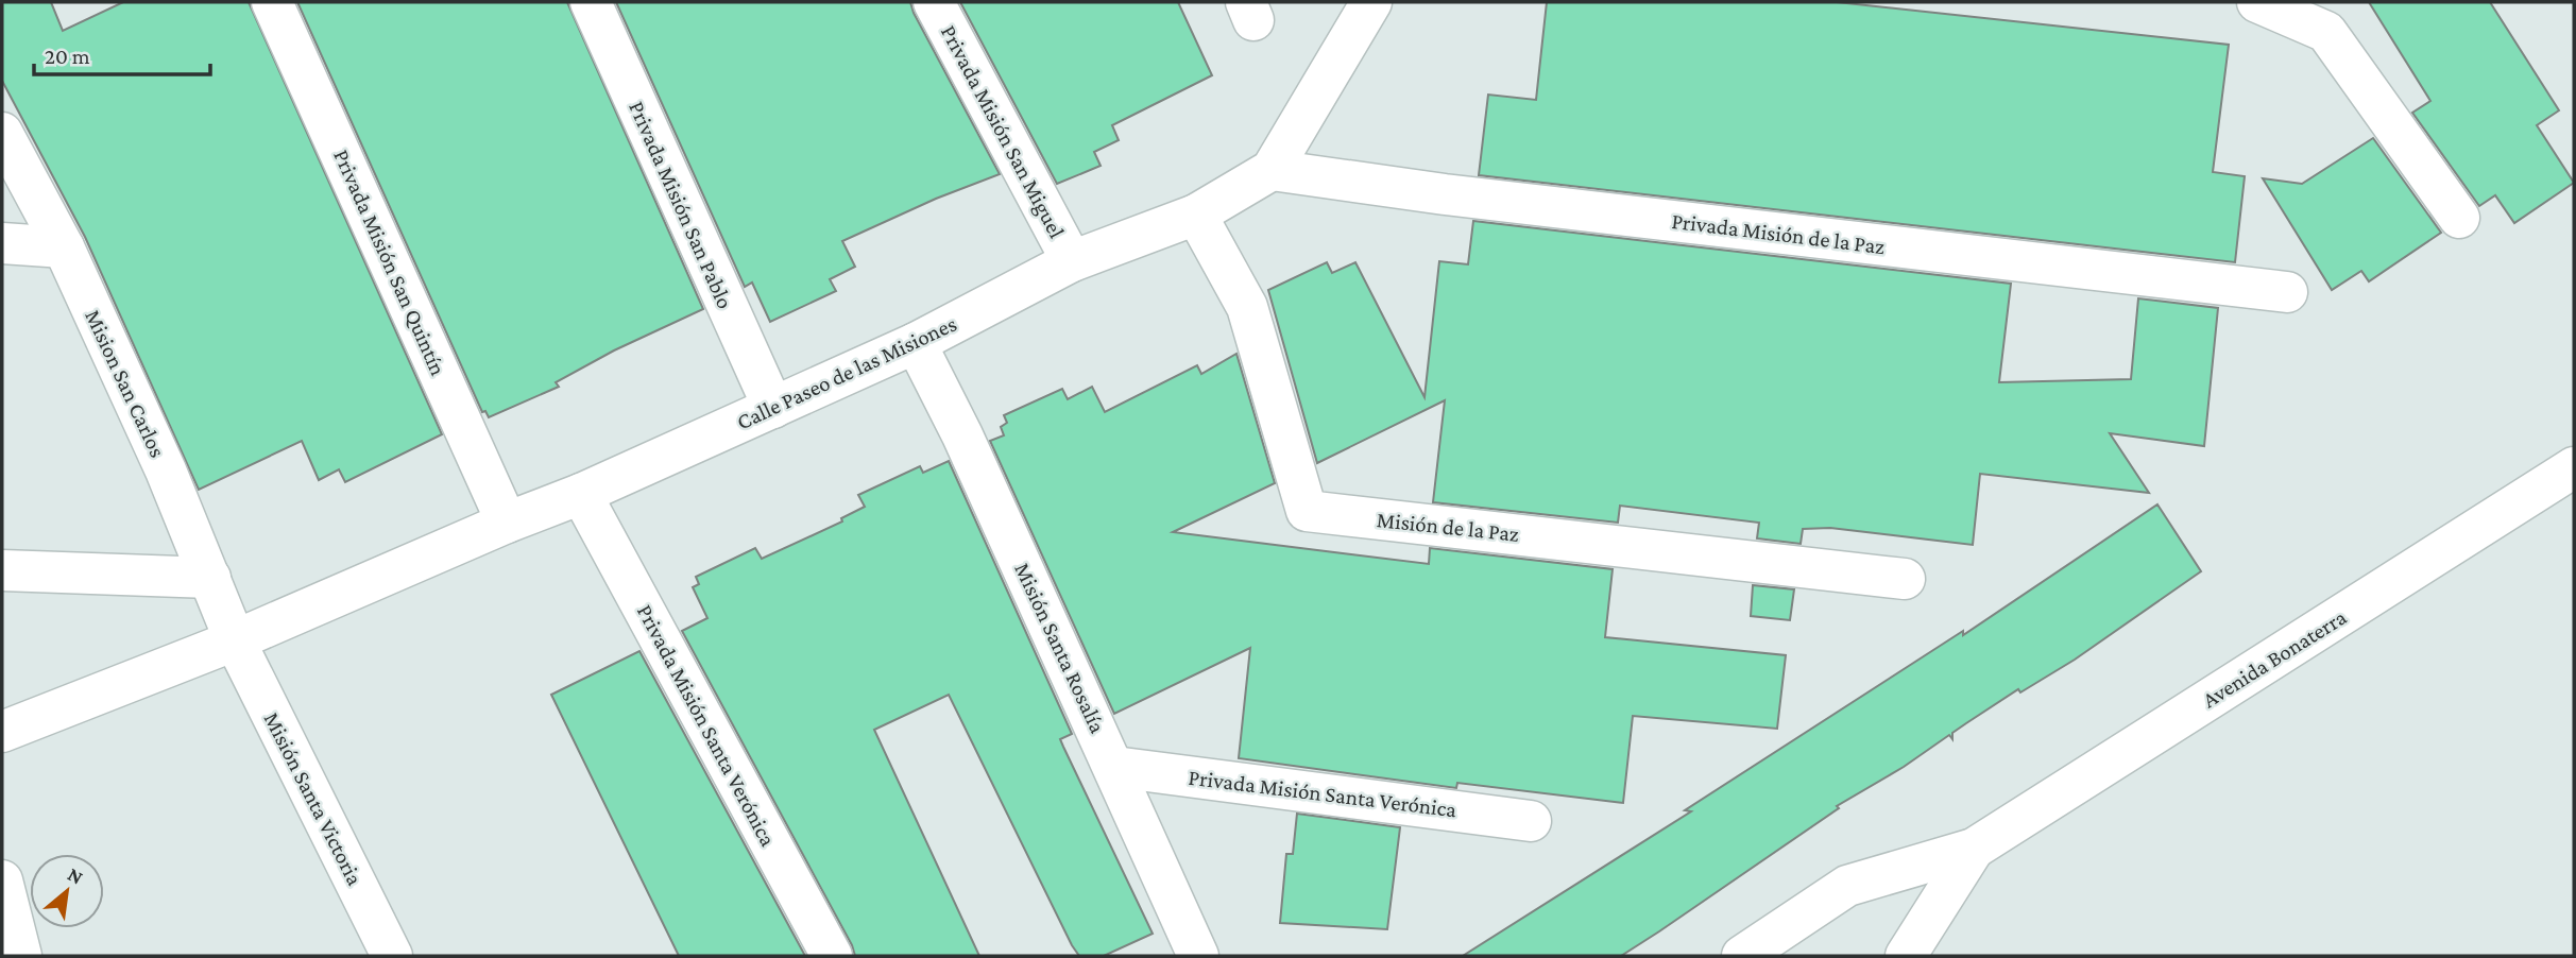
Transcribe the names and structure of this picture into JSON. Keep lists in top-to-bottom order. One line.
{"streets":{"street":["Privada Misión San Miguel","Privada Misión San Pablo","Privada Misión de la Paz","Privada Misión San Quintín","Calle Paseo de las Misiones","Mision San Carlos","Misión de la Paz","Misión Santa Rosalía","Avenida Bonaterra","Privada Misión Santa Verónica","Misión Santa Victoria"]},"crossings":[["Privada Misión San Miguel","Calle Paseo de las Misiones"],["Privada Misión San Pablo","Calle Paseo de las Misiones"],["Privada Misión de la Paz","Calle Paseo de las Misiones"],["Privada Misión San Quintín","Calle Paseo de las Misiones"],["Calle Paseo de las Misiones","Mision San Carlos"],["Calle Paseo de las Misiones","Misión de la Paz"],["Calle Paseo de las Misiones","Misión Santa Rosalía"],["Calle Paseo de las Misiones","Privada Misión Santa Verónica"],["Calle Paseo de las Misiones","Misión Santa Victoria"],["Mision San Carlos","Misión Santa Victoria"],["Misión Santa Rosalía","Privada Misión Santa Verónica"]],"scale_bar":"20 m","north":"top right"}
